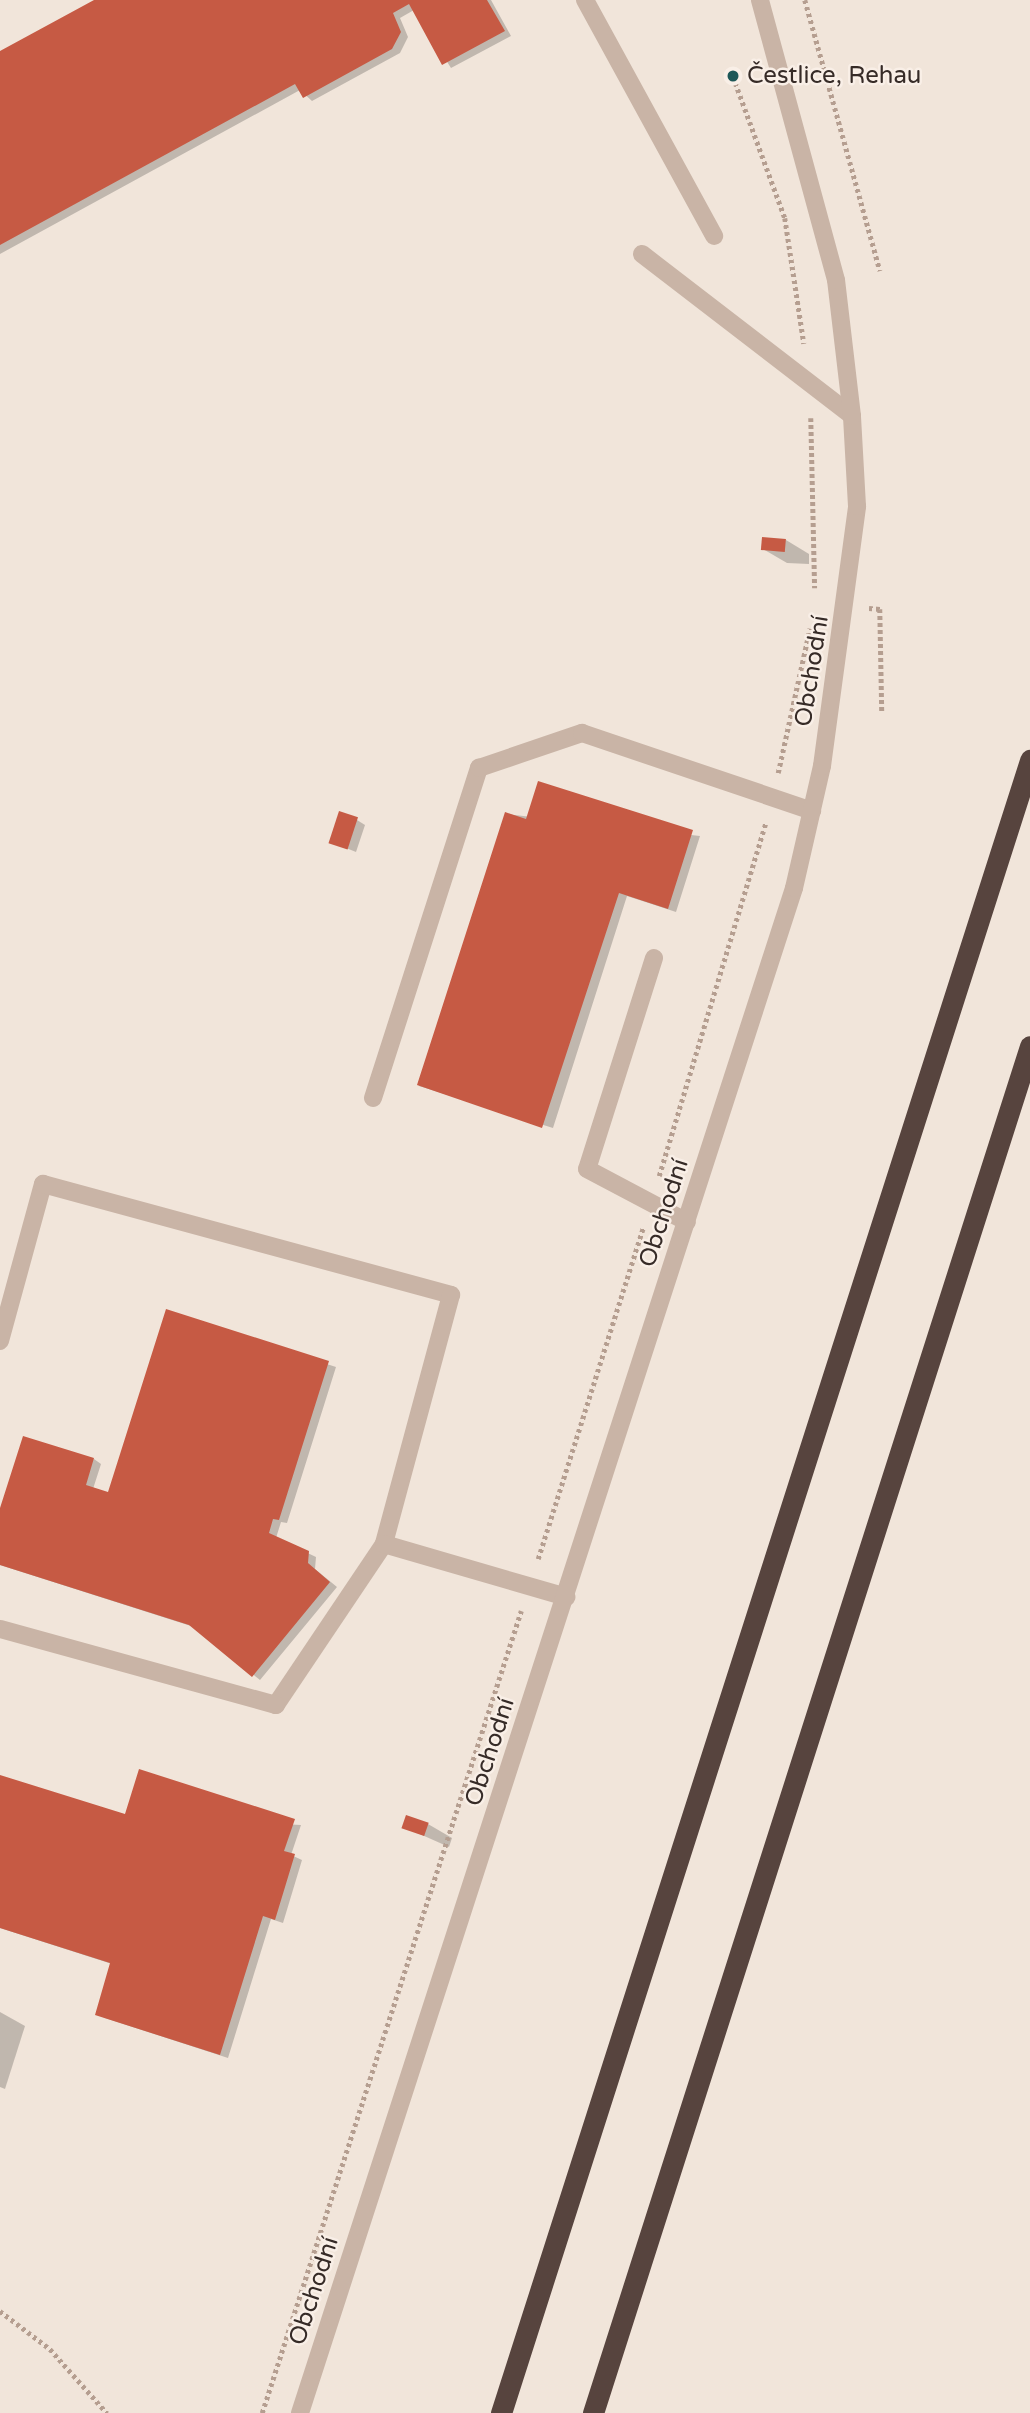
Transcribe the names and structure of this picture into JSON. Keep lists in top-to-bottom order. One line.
{"streets":{"street":["Obchodní"]},"places":["Čestlice, Rehau"]}
